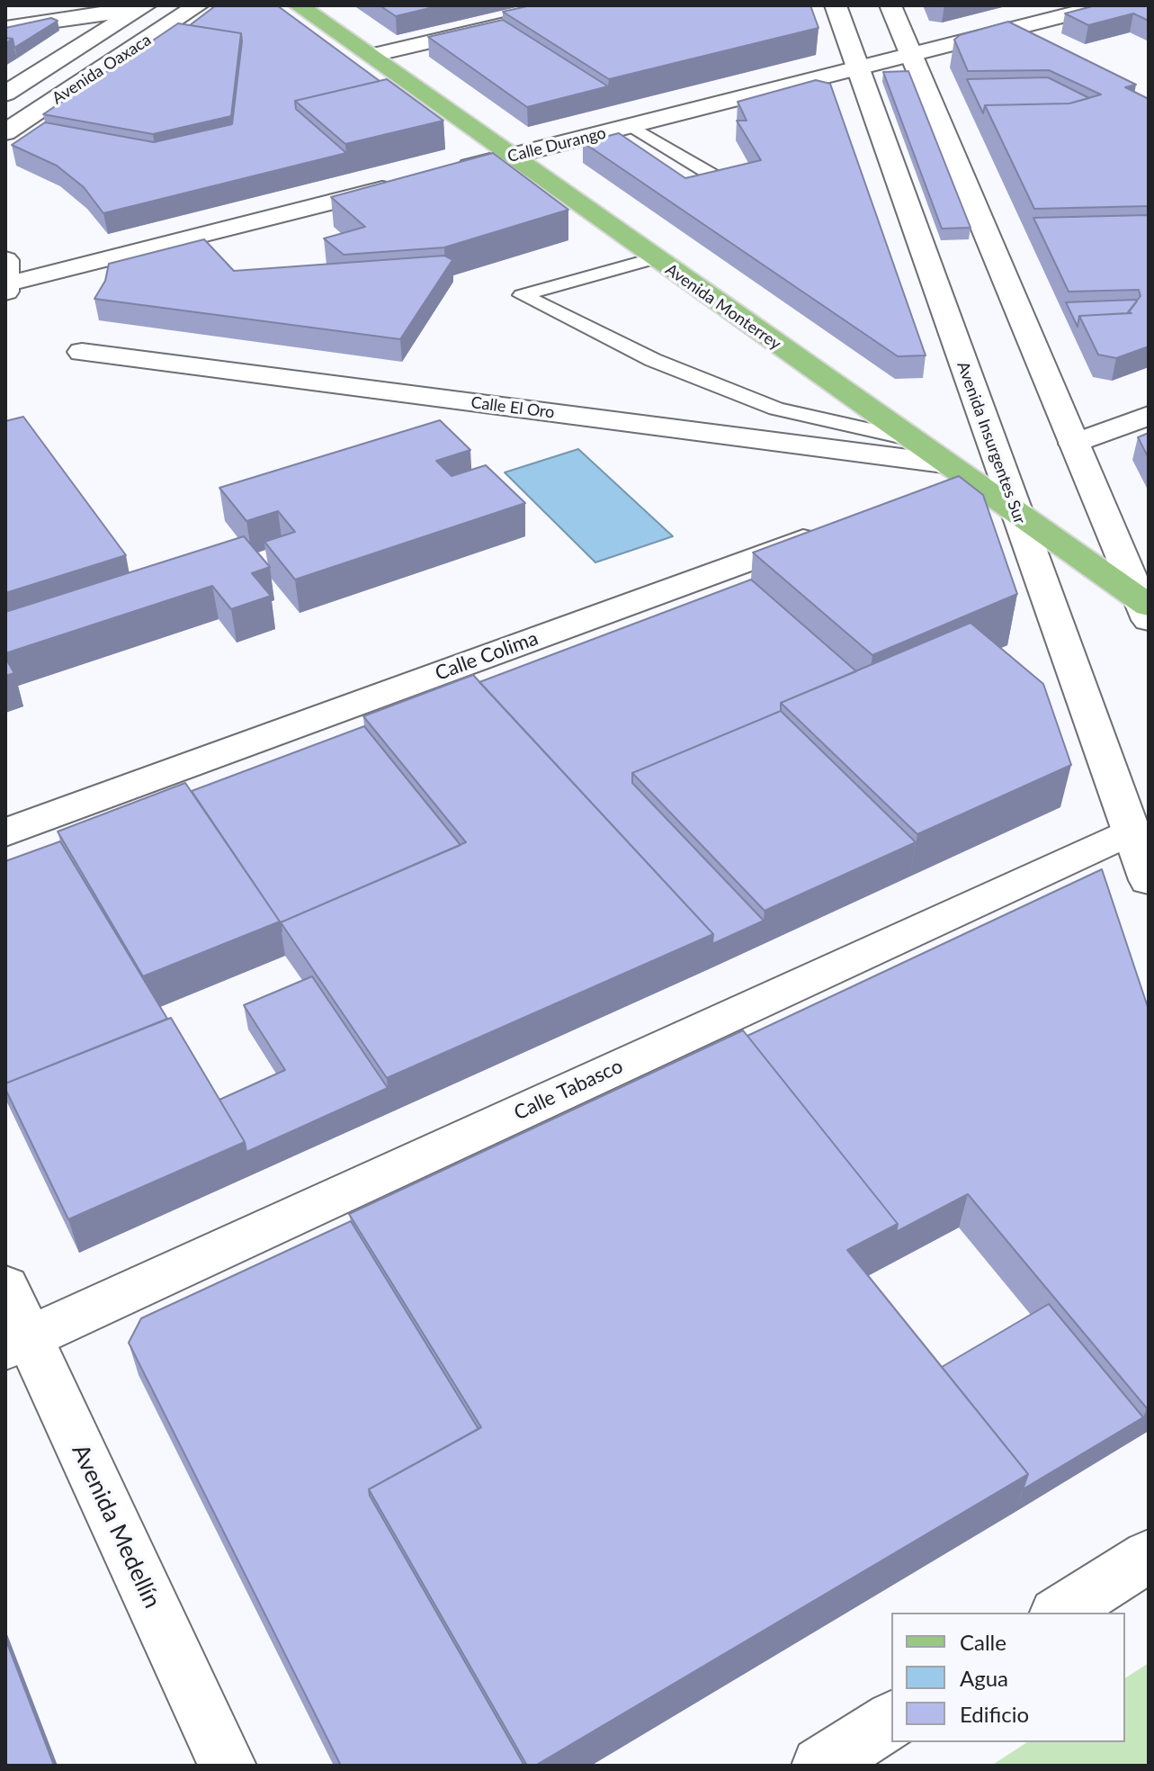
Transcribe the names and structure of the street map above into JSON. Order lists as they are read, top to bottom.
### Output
{
  "streets": {
    "main road": ["Avenida Monterrey"],
    "street": [
      "Avenida Oaxaca",
      "Calle Durango",
      "Calle El Oro",
      "Avenida Insurgentes Sur",
      "Calle Colima",
      "Calle Tabasco",
      "Avenida Medellín"
    ]
  },
  "crossings": [
    ["Calle Durango", "Avenida Monterrey"],
    ["Calle Durango", "Avenida Insurgentes Sur"],
    ["Avenida Monterrey", "Calle El Oro"],
    ["Avenida Monterrey", "Avenida Insurgentes Sur"],
    ["Avenida Insurgentes Sur", "Calle Tabasco"],
    ["Calle Tabasco", "Avenida Medellín"]
  ],
  "legend": ["Calle", "Agua", "Edificio"]
}
